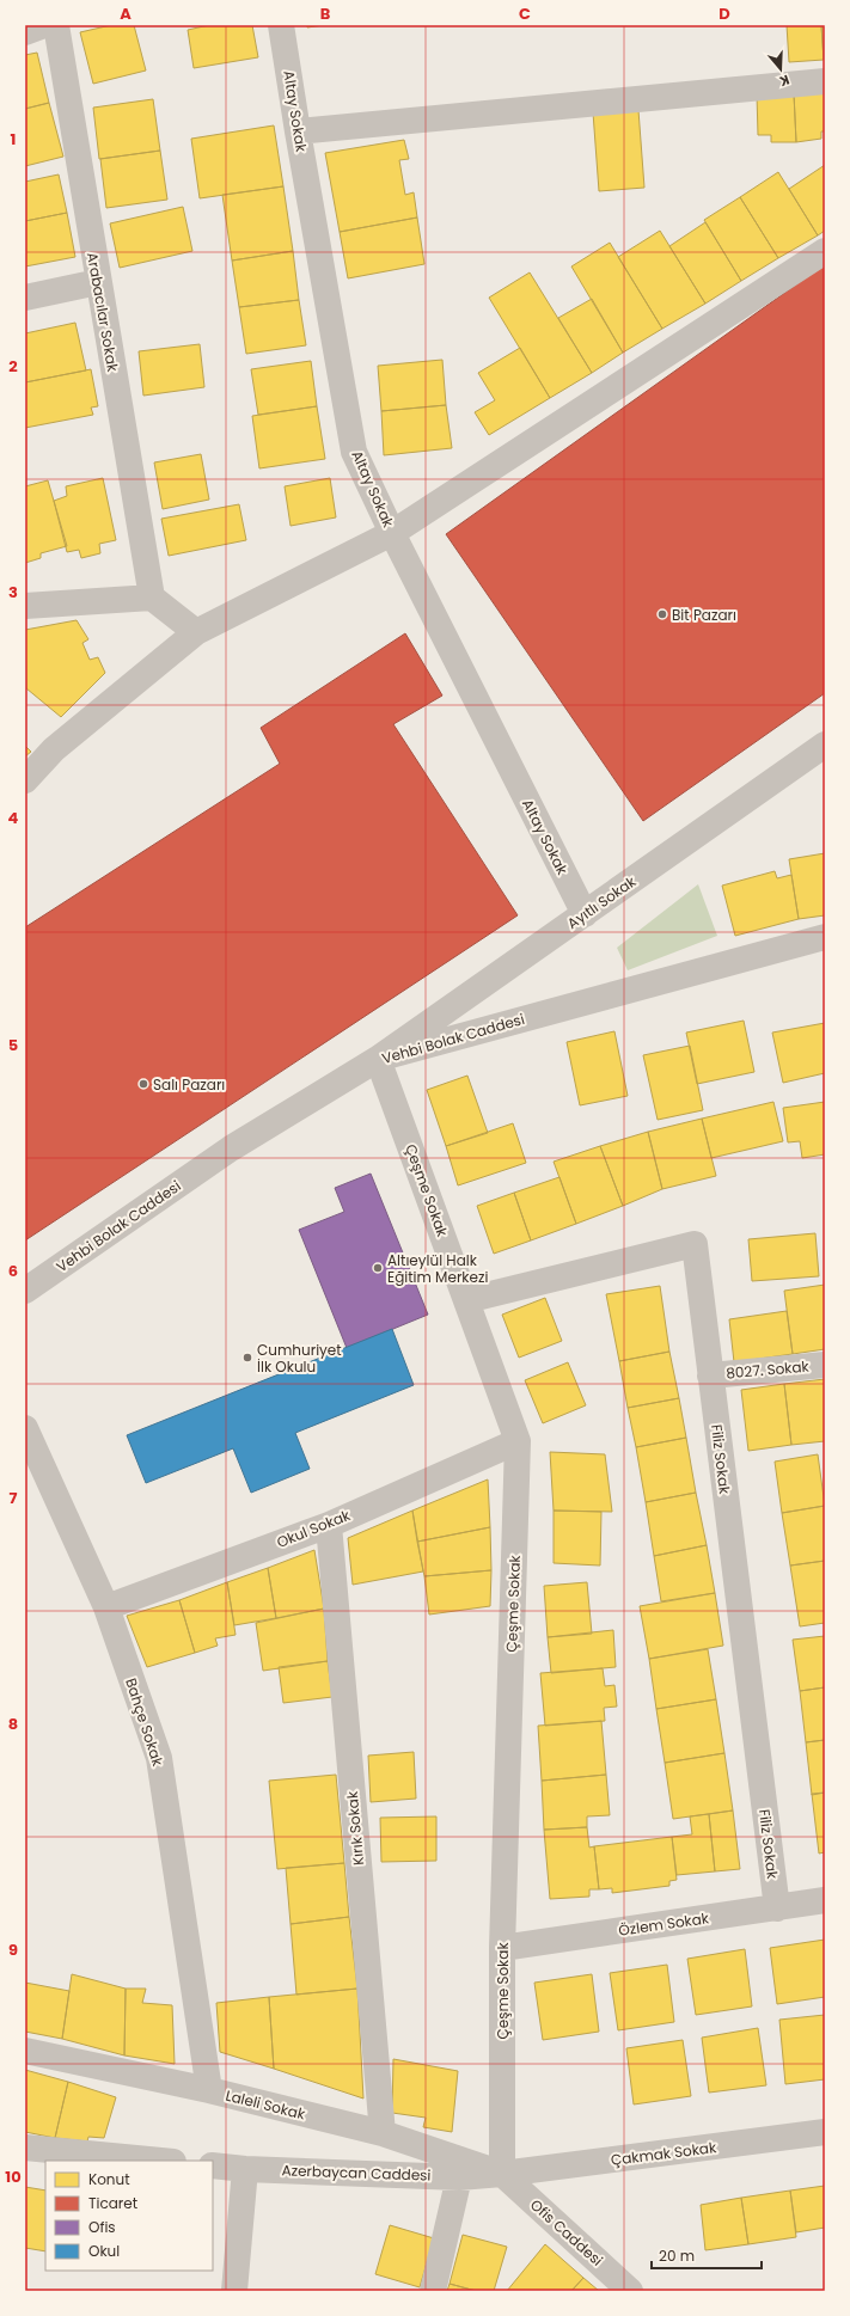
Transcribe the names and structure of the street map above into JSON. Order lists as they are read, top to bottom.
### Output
{
  "streets": {
    "street": [
      "Altay Sokak",
      "Arabacılar Sokak",
      "Ayıtlı Sokak",
      "Vehbi Bolak Caddesi",
      "Çeşme Sokak",
      "8027. Sokak",
      "Filiz Sokak",
      "Okul Sokak",
      "Bahçe Sokak",
      "Kırık Sokak",
      "Özlem Sokak",
      "Laleli Sokak",
      "Çakmak Sokak",
      "Azerbaycan Caddesi",
      "Ofis Caddesi"
    ]
  },
  "crossings": [
    ["Altay Sokak", "Ayıtlı Sokak"],
    ["Ayıtlı Sokak", "Vehbi Bolak Caddesi"],
    ["Ayıtlı Sokak", "Çeşme Sokak"],
    ["Vehbi Bolak Caddesi", "Çeşme Sokak"],
    ["Çeşme Sokak", "Filiz Sokak"],
    ["Çeşme Sokak", "Okul Sokak"],
    ["Çeşme Sokak", "Özlem Sokak"],
    ["Çeşme Sokak", "Laleli Sokak"],
    ["Çeşme Sokak", "Çakmak Sokak"],
    ["Çeşme Sokak", "Azerbaycan Caddesi"],
    ["Çeşme Sokak", "Ofis Caddesi"],
    ["8027. Sokak", "Filiz Sokak"],
    ["Filiz Sokak", "Özlem Sokak"],
    ["Okul Sokak", "Bahçe Sokak"],
    ["Okul Sokak", "Kırık Sokak"],
    ["Bahçe Sokak", "Laleli Sokak"],
    ["Kırık Sokak", "Laleli Sokak"],
    ["Laleli Sokak", "Çakmak Sokak"],
    ["Laleli Sokak", "Azerbaycan Caddesi"],
    ["Laleli Sokak", "Ofis Caddesi"],
    ["Çakmak Sokak", "Azerbaycan Caddesi"],
    ["Çakmak Sokak", "Ofis Caddesi"],
    ["Azerbaycan Caddesi", "Ofis Caddesi"]
  ],
  "places": [
    "Bit Pazarı",
    "Salı Pazarı",
    "Altıeylül Halk Eğitim Merkezi",
    "Cumhuriyet İlk Okulu"
  ],
  "legend": [
    "Konut",
    "Ticaret",
    "Ofis",
    "Okul"
  ],
  "scale_bar": "20 m",
  "north": "bottom",
  "grid": {
    "columns": [
      "A",
      "B",
      "C",
      "D"
    ],
    "rows": [
      "1",
      "2",
      "3",
      "4",
      "5",
      "6",
      "7",
      "8",
      "9",
      "10"
    ]
  }
}
